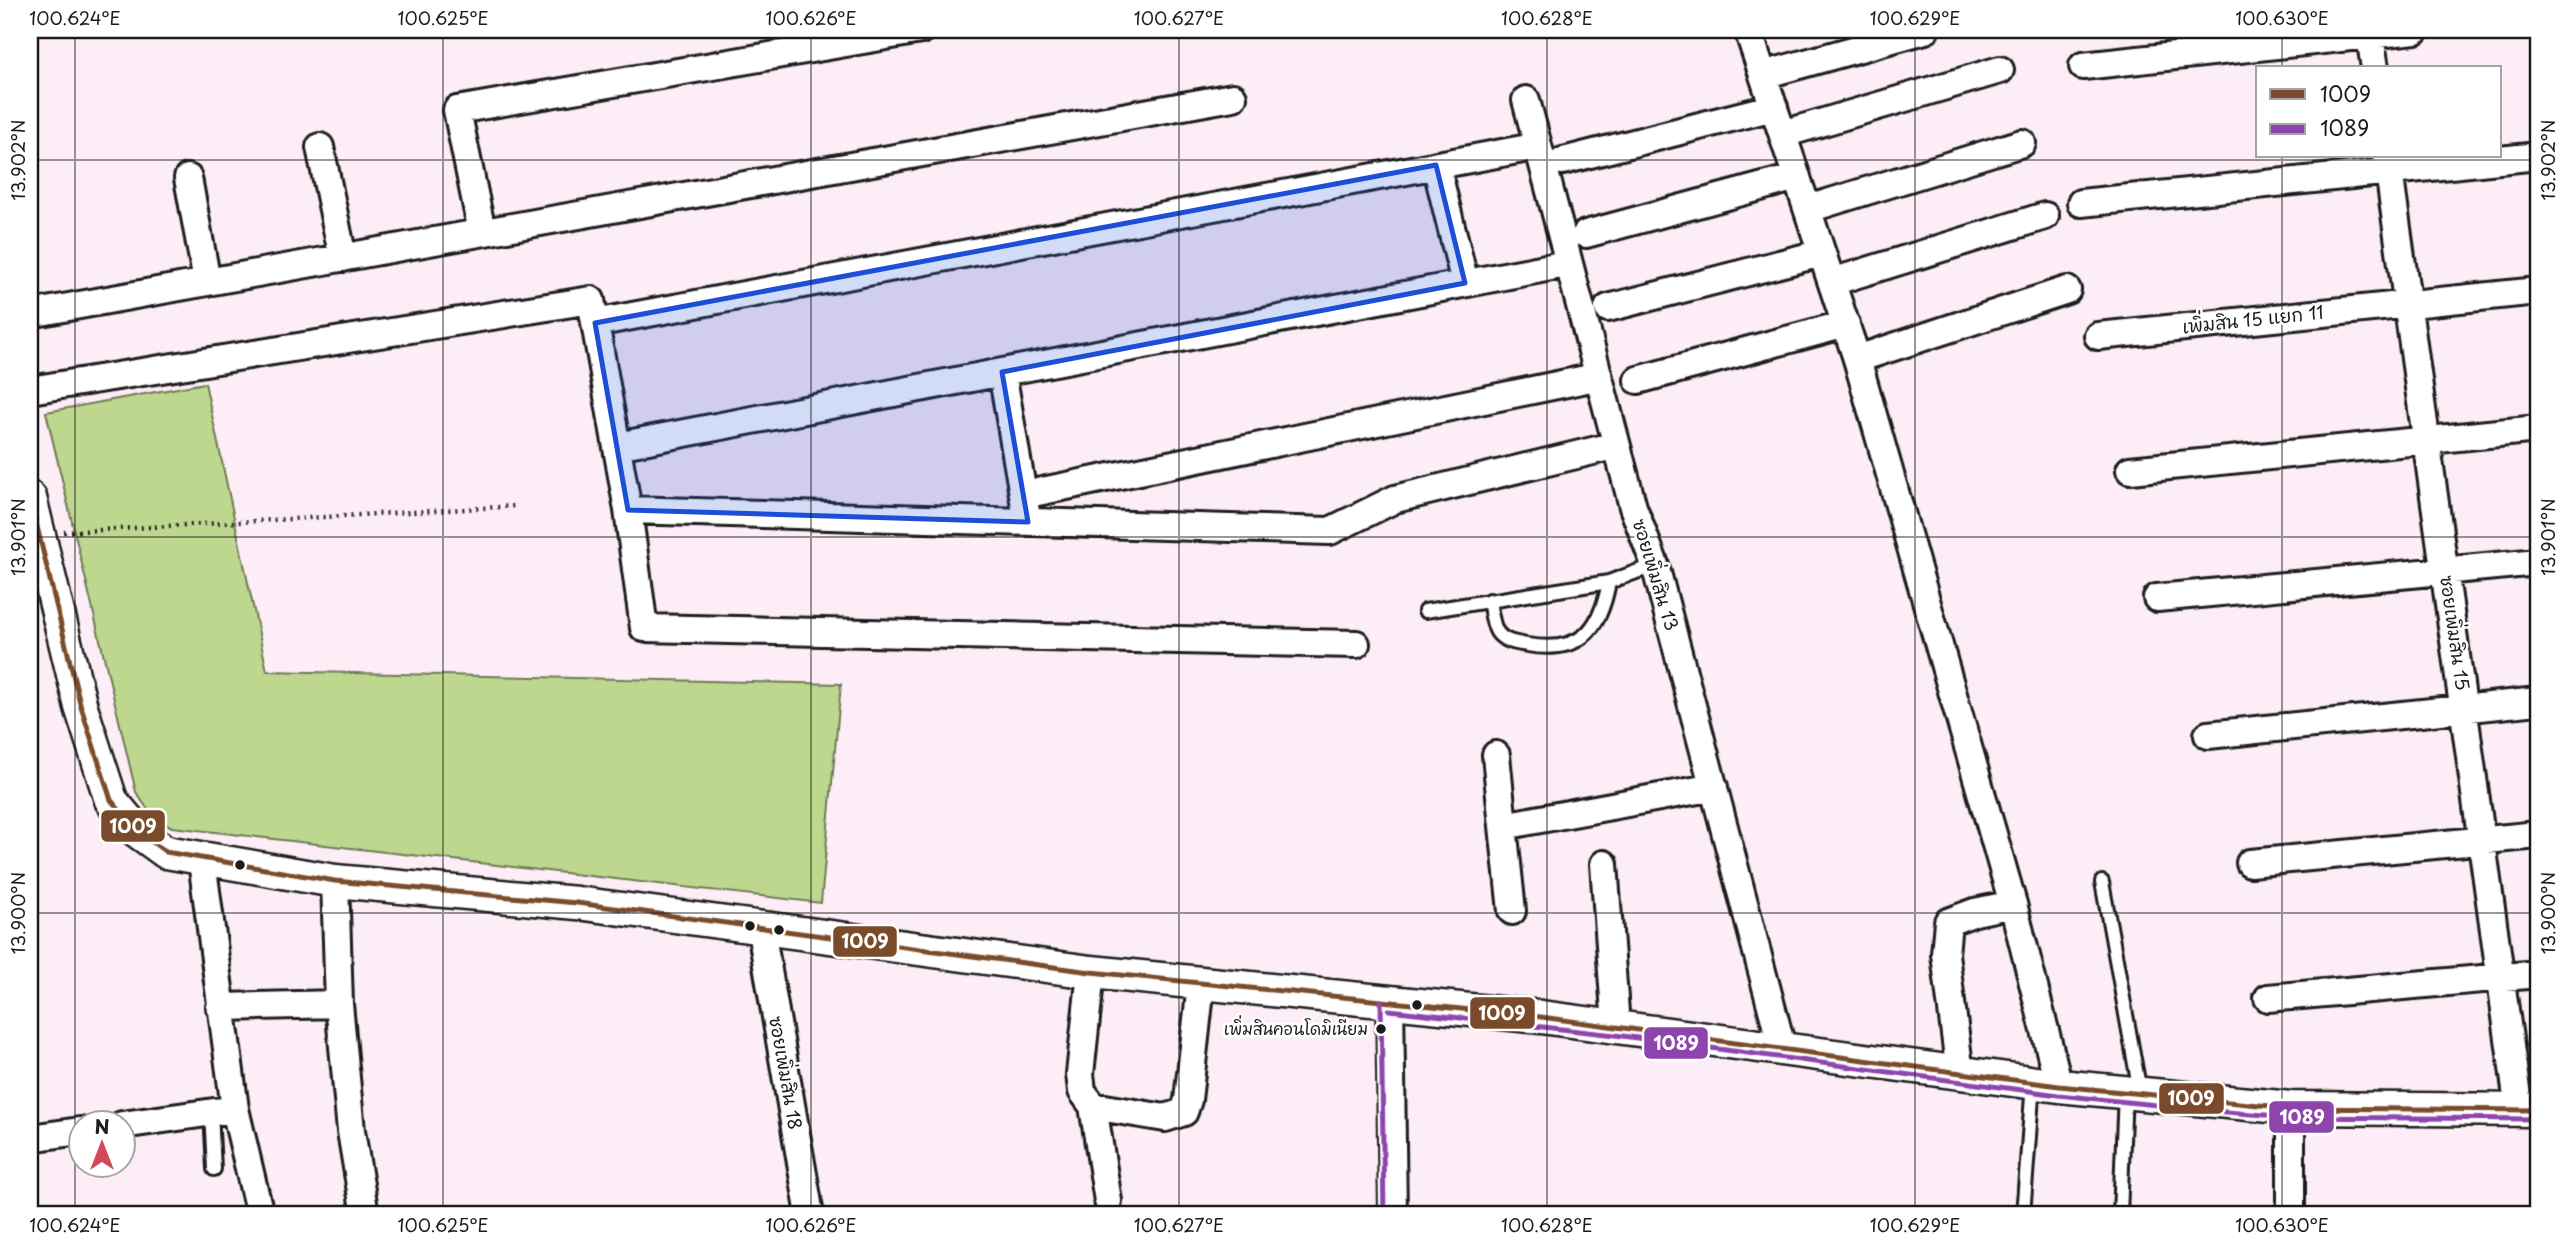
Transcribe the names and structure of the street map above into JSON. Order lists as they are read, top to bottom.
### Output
{
  "streets": {
    "street": [
      "เพิ่มสิน 15 แยก 11",
      "ซอยเพิ่มสิน 13",
      "ซอยเพิ่มสิน 15",
      "ซอยเพิ่มสิน 18"
    ]
  },
  "crossings": [
    ["เพิ่มสิน 15 แยก 11", "ซอยเพิ่มสิน 15"]
  ],
  "places": ["เพิ่มสินคอนโดมิเนียม"],
  "lines": ["transit line 1009", "transit line 1089"],
  "legend": ["1009", "1089"],
  "north": "top",
  "coordinates": [
    "100.624°E",
    "100.625°E",
    "100.626°E",
    "100.627°E",
    "100.628°E",
    "100.629°E",
    "100.630°E",
    "13.902°N",
    "13.901°N",
    "13.900°N"
  ]
}
